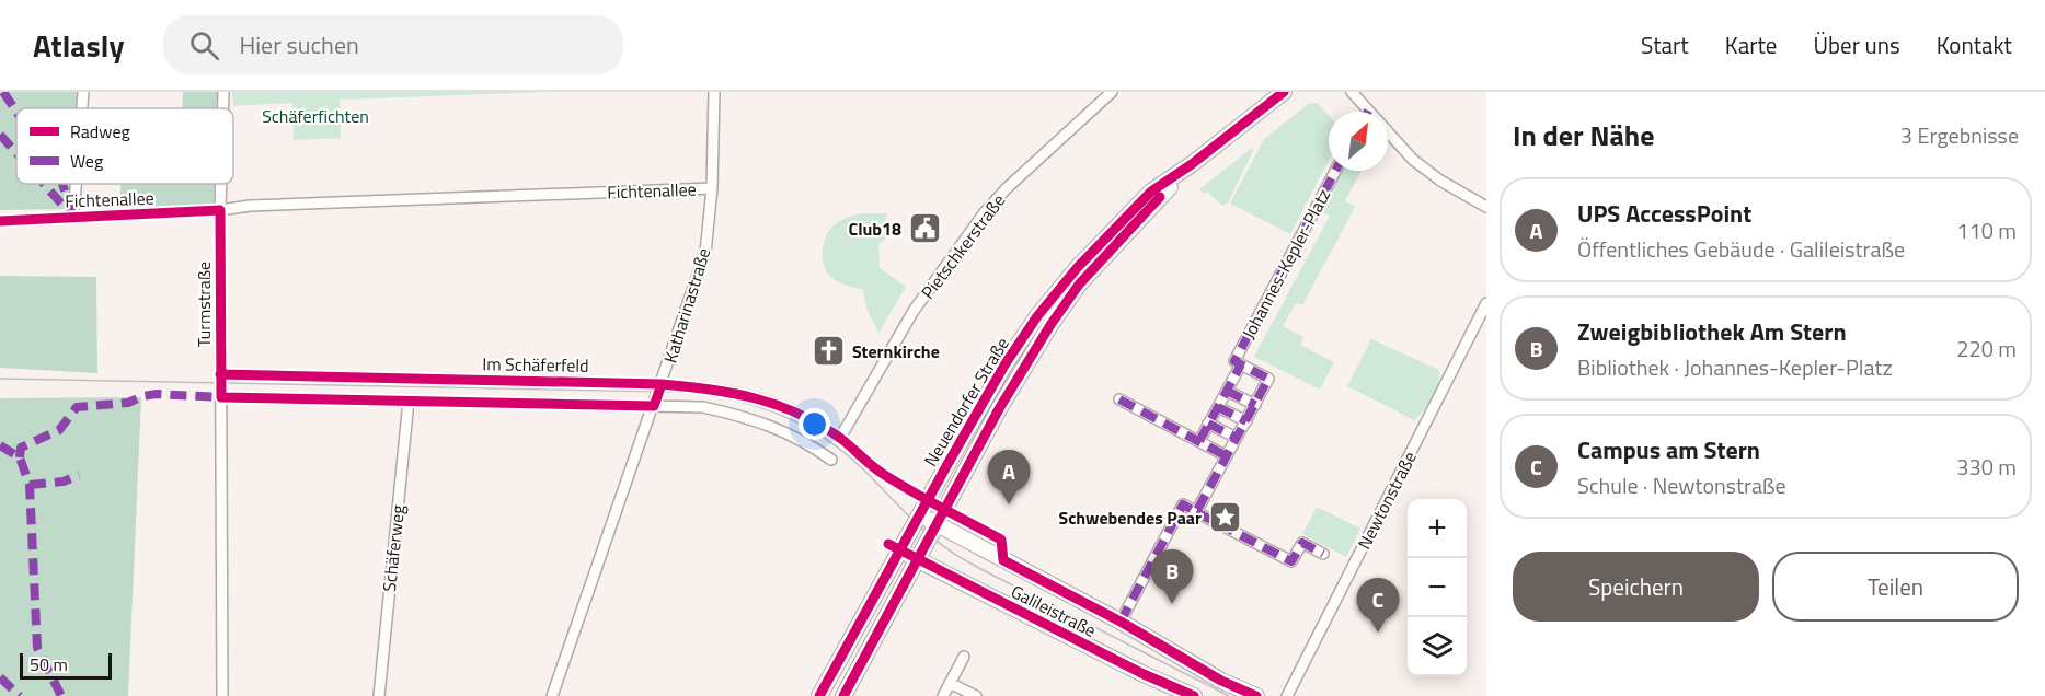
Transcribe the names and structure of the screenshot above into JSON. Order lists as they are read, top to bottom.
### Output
{
  "streets": {
    "street": [
      "Fichtenallee",
      "Pietschkerstraße",
      "Johannes-Kepler-Platz",
      "Turmstraße",
      "Katharinastraße",
      "Im Schäferfeld",
      "Neuendorfer Straße",
      "Newtonstraße",
      "Schäferweg",
      "Galileistraße"
    ]
  },
  "crossings": [
    ["Fichtenallee", "Turmstraße"],
    ["Fichtenallee", "Katharinastraße"],
    ["Pietschkerstraße", "Im Schäferfeld"],
    ["Turmstraße", "Im Schäferfeld"],
    ["Katharinastraße", "Im Schäferfeld"],
    ["Neuendorfer Straße", "Galileistraße"]
  ],
  "parks": ["Schäferfichten"],
  "places": {
    "public building": ["Club18"],
    "church": ["Sternkirche"],
    "place": ["Schwebendes Paar"]
  },
  "legend": ["Radweg", "Weg"],
  "scale_bar": "50 m",
  "north": "top right",
  "page": {
    "header": "Atlasly",
    "search": "Hier suchen",
    "nav": [
      "Start",
      "Karte",
      "Über uns",
      "Kontakt"
    ],
    "heading": ["In der Nähe", "3 Ergebnisse"],
    "list": [
      {
        "mark": "A",
        "name": "UPS AccessPoint",
        "note": "Öffentliches Gebäude · Galileistraße",
        "value": "110 m"
      },
      {
        "mark": "B",
        "name": "Zweigbibliothek Am Stern",
        "note": "Bibliothek · Johannes-Kepler-Platz",
        "value": "220 m"
      },
      {
        "mark": "C",
        "name": "Campus am Stern",
        "note": "Schule · Newtonstraße",
        "value": "330 m"
      }
    ],
    "pins": ["A", "B", "C"],
    "map_buttons": ["+", "−"],
    "buttons": ["Speichern", "Teilen"],
    "scale": "50 m"
  }
}
